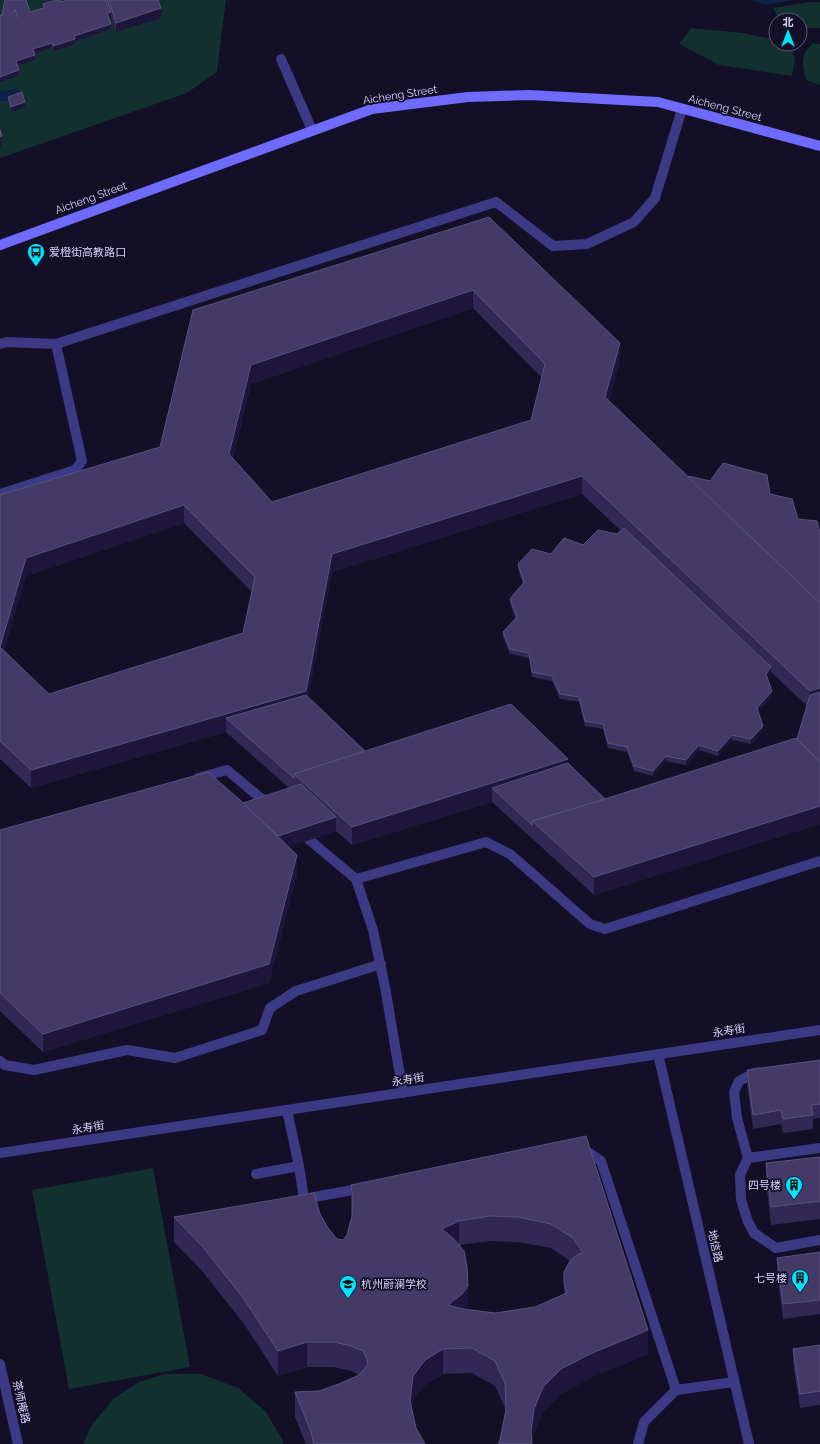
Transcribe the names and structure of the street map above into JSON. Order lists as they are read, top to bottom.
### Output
{
  "streets": {
    "street": [
      "Aicheng Street",
      "永寿街",
      "地信路",
      "茶师庵路"
    ]
  },
  "crossings": [
    ["永寿街", "地信路"]
  ],
  "places": {
    "bus stop": ["爱橙街高教路口"],
    "building": ["四号楼", "七号楼"],
    "school or university": ["杭州蔚澜学校"]
  },
  "north": "top"
}
